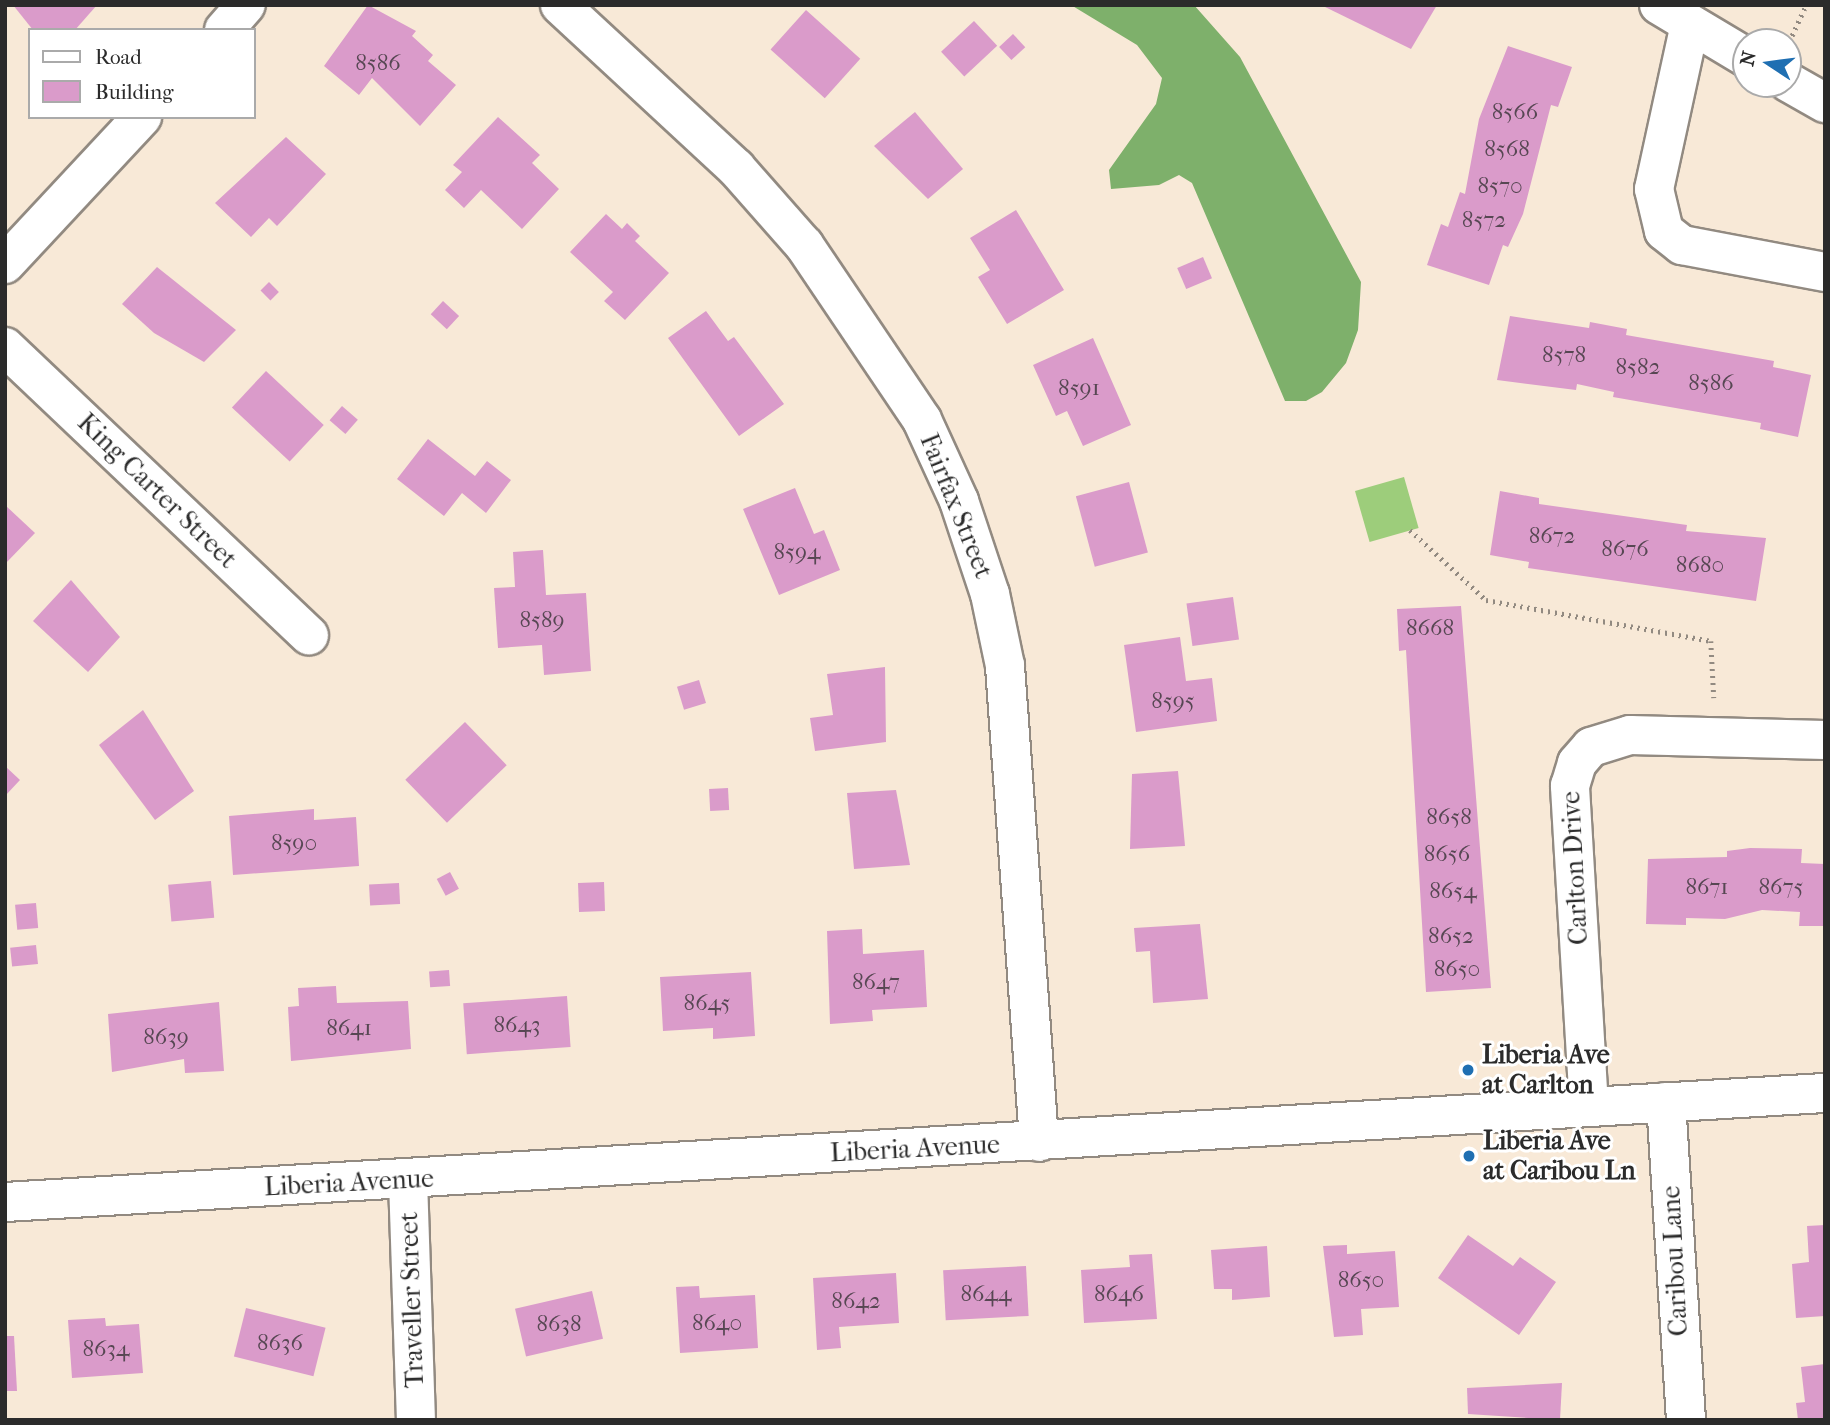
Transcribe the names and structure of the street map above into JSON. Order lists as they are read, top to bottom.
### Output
{
  "streets": {
    "street": [
      "King Carter Street",
      "Fairfax Street",
      "Carlton Drive",
      "Liberia Avenue",
      "Caribou Lane",
      "Traveller Street"
    ]
  },
  "crossings": [
    ["Fairfax Street", "Liberia Avenue"],
    ["Carlton Drive", "Liberia Avenue"],
    ["Liberia Avenue", "Caribou Lane"],
    ["Liberia Avenue", "Traveller Street"]
  ],
  "places": ["Liberia Ave at Carlton", "Liberia Ave at Caribou Ln"],
  "house_numbers": [
    "8586",
    "8566",
    "8568",
    "8570",
    "8572",
    "8578",
    "8582",
    "8586",
    "8591",
    "8672",
    "8676",
    "8594",
    "8680",
    "8589",
    "8668",
    "8595",
    "8658",
    "8590",
    "8656",
    "8671",
    "8675",
    "8654",
    "8652",
    "8650",
    "8647",
    "8645",
    "8643",
    "8641",
    "8639",
    "8650",
    "8644",
    "8646",
    "8642",
    "8640",
    "8638",
    "8636",
    "8634"
  ],
  "legend": ["Road", "Building"],
  "north": "left"
}
